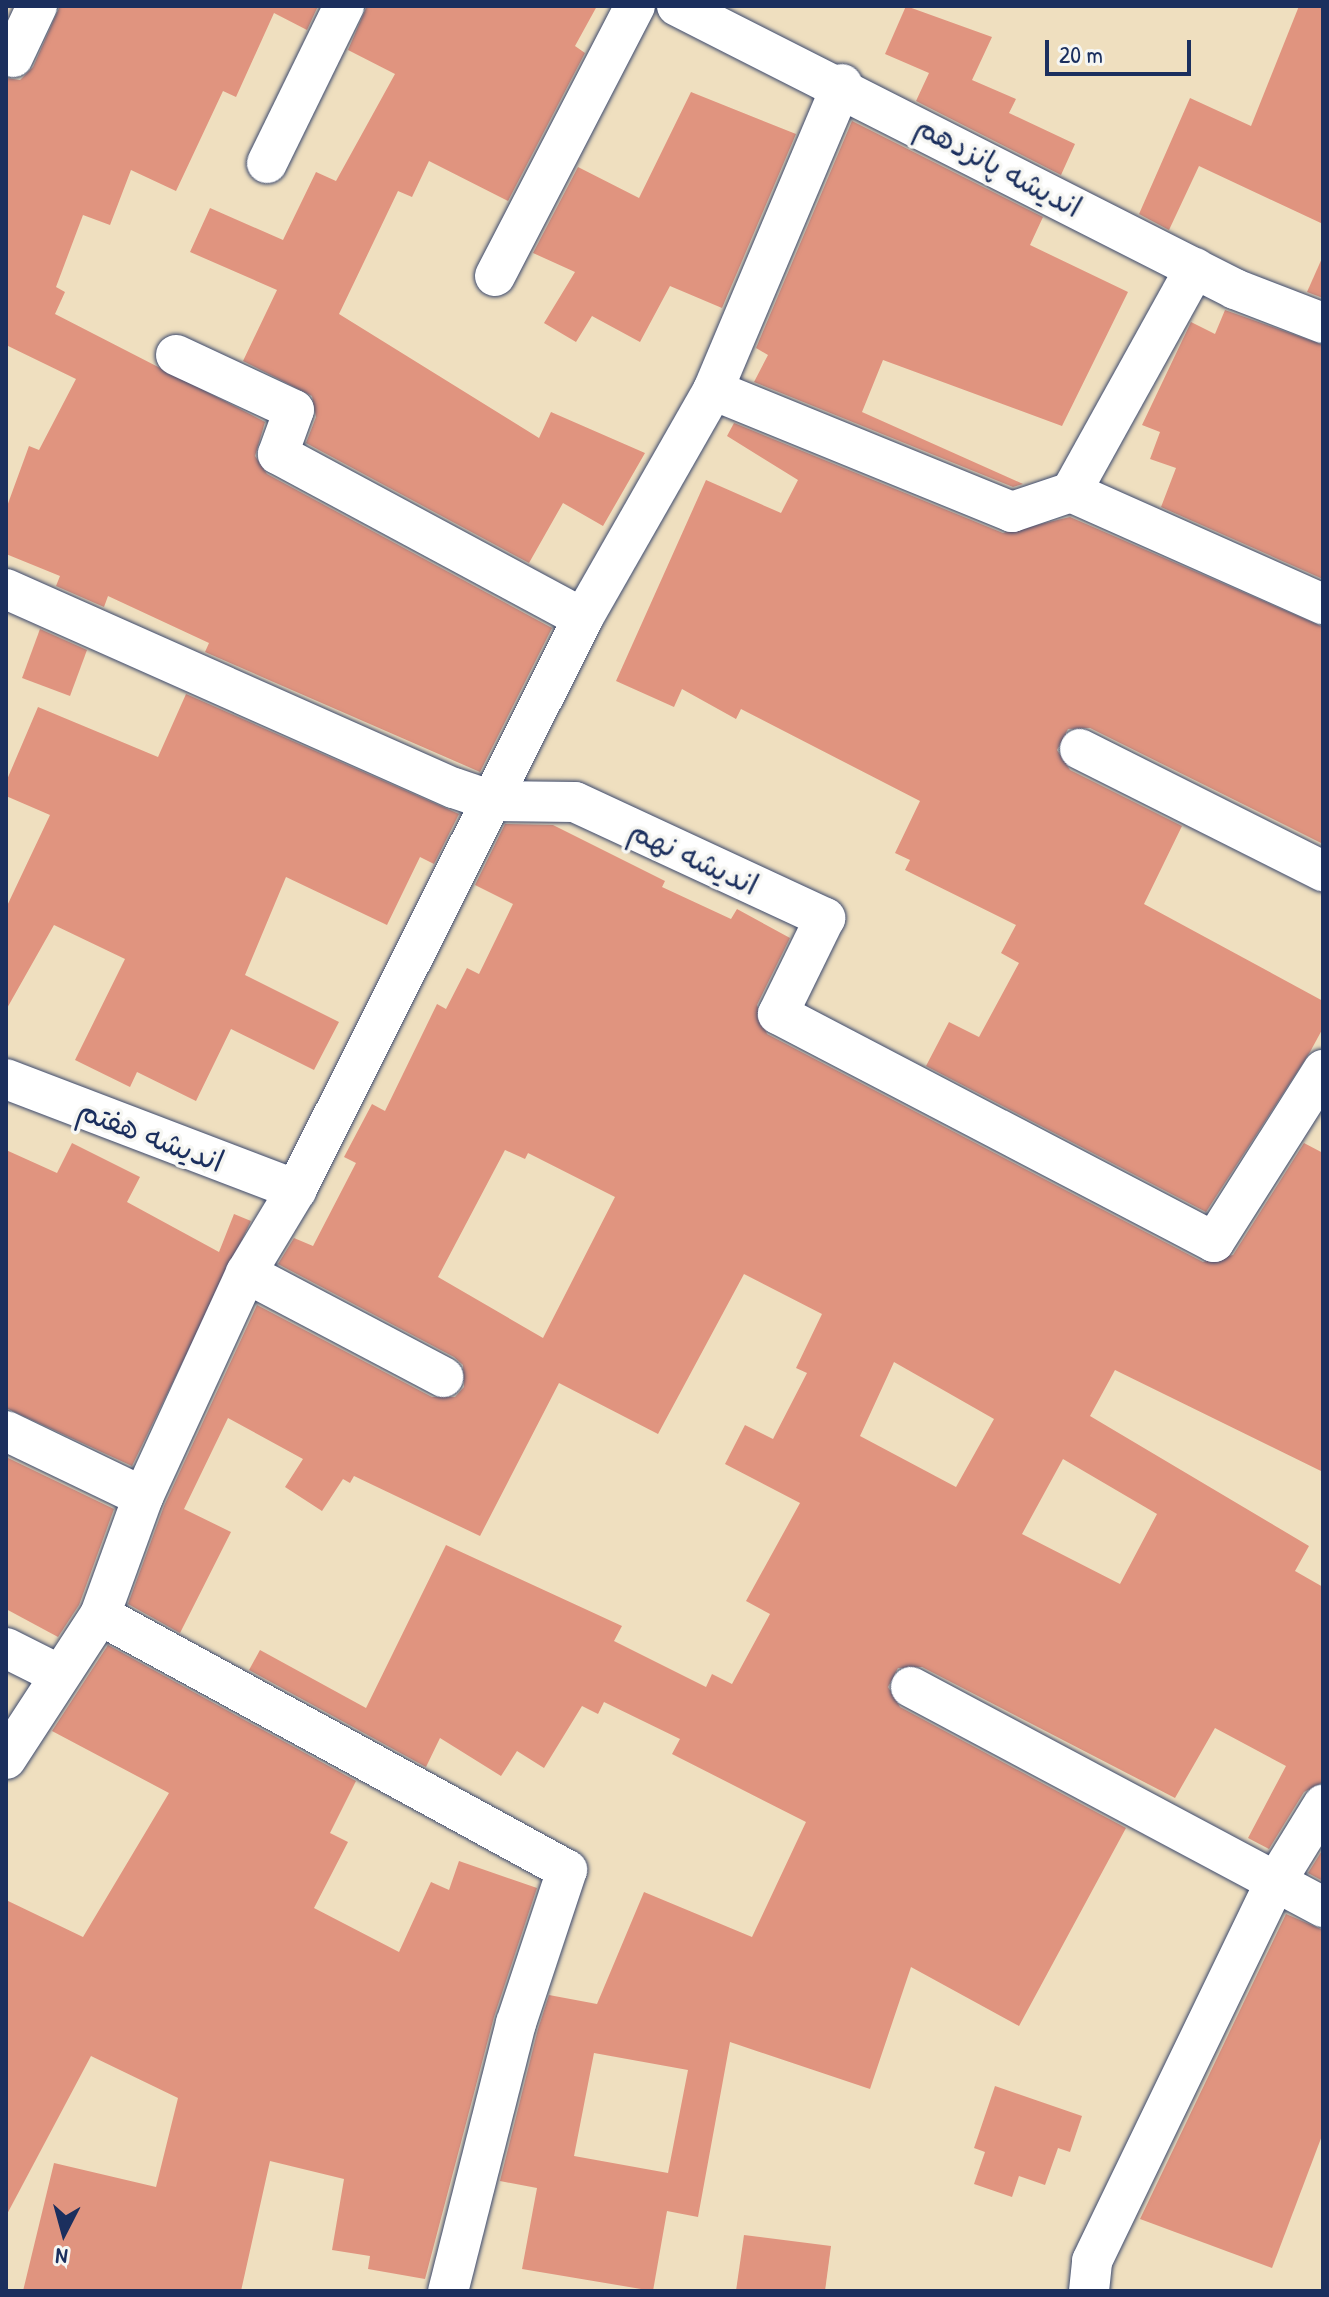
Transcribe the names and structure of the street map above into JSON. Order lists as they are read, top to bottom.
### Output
{
  "streets": {
    "street": ["اندیشه پانزدهم", "اندیشه نهم", "اندیشه هفتم"]
  },
  "scale_bar": "20 m",
  "north": "bottom"
}
